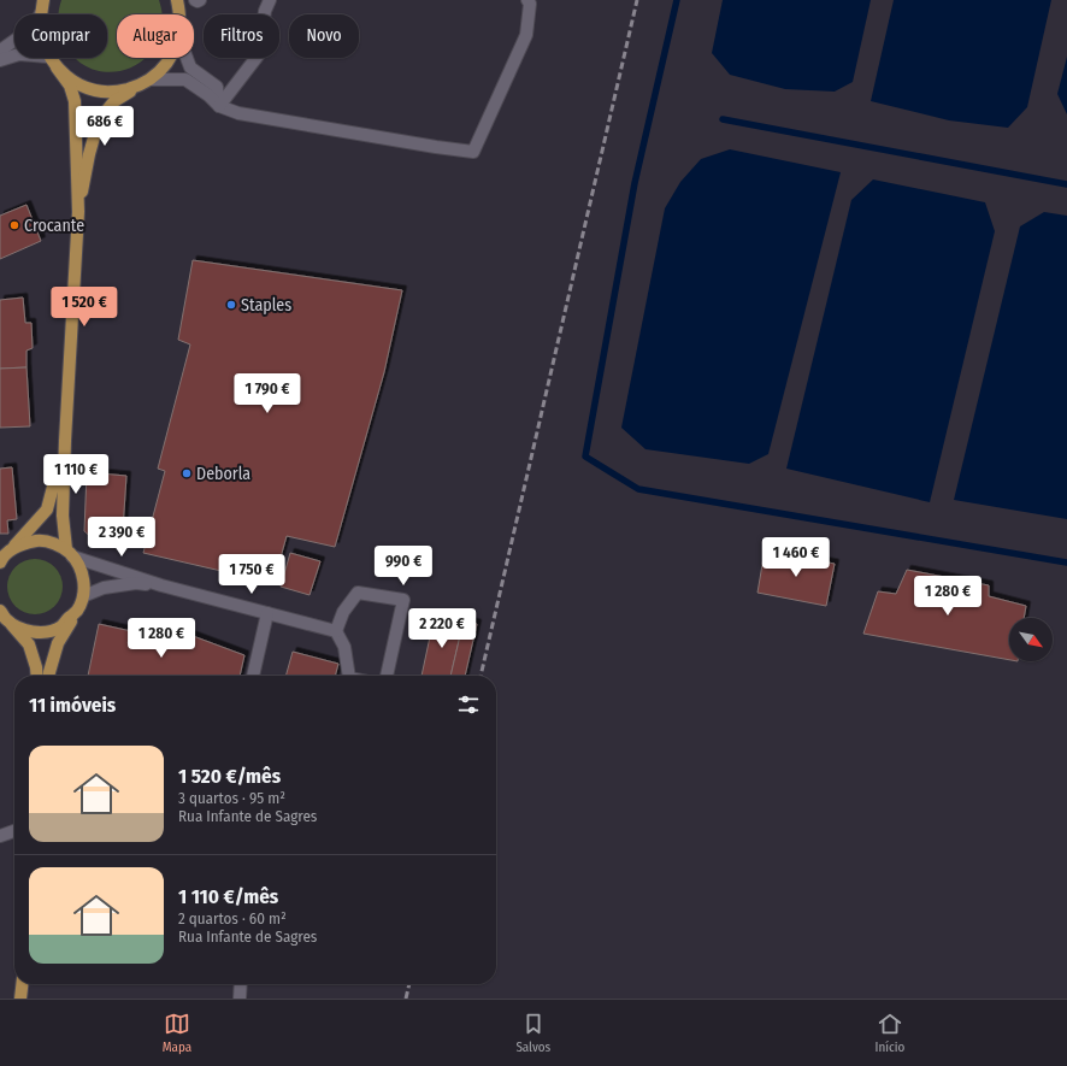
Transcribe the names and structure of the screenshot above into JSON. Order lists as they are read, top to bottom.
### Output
{
  "places": ["Crocante", "Staples", "Deborla"],
  "north": "bottom right",
  "page": {
    "chip": [
      "Comprar",
      "Alugar",
      "Filtros",
      "Novo"
    ],
    "price": [
      "686 €",
      "1 520 €",
      "1 790 €",
      "1 110 €",
      "2 390 €",
      "1 460 €",
      "990 €",
      "1 750 €",
      "1 280 €",
      "2 220 €",
      "1 280 €"
    ],
    "heading": "11 imóveis",
    "list": [
      {
        "name": "1 520 €/mês",
        "note": "3 quartos · 95 m² · Rua Infante de Sagres"
      },
      {
        "name": "1 110 €/mês",
        "note": "2 quartos · 60 m² · Rua Infante de Sagres"
      }
    ],
    "tabs": ["Mapa", "Salvos", "Início"]
  }
}
